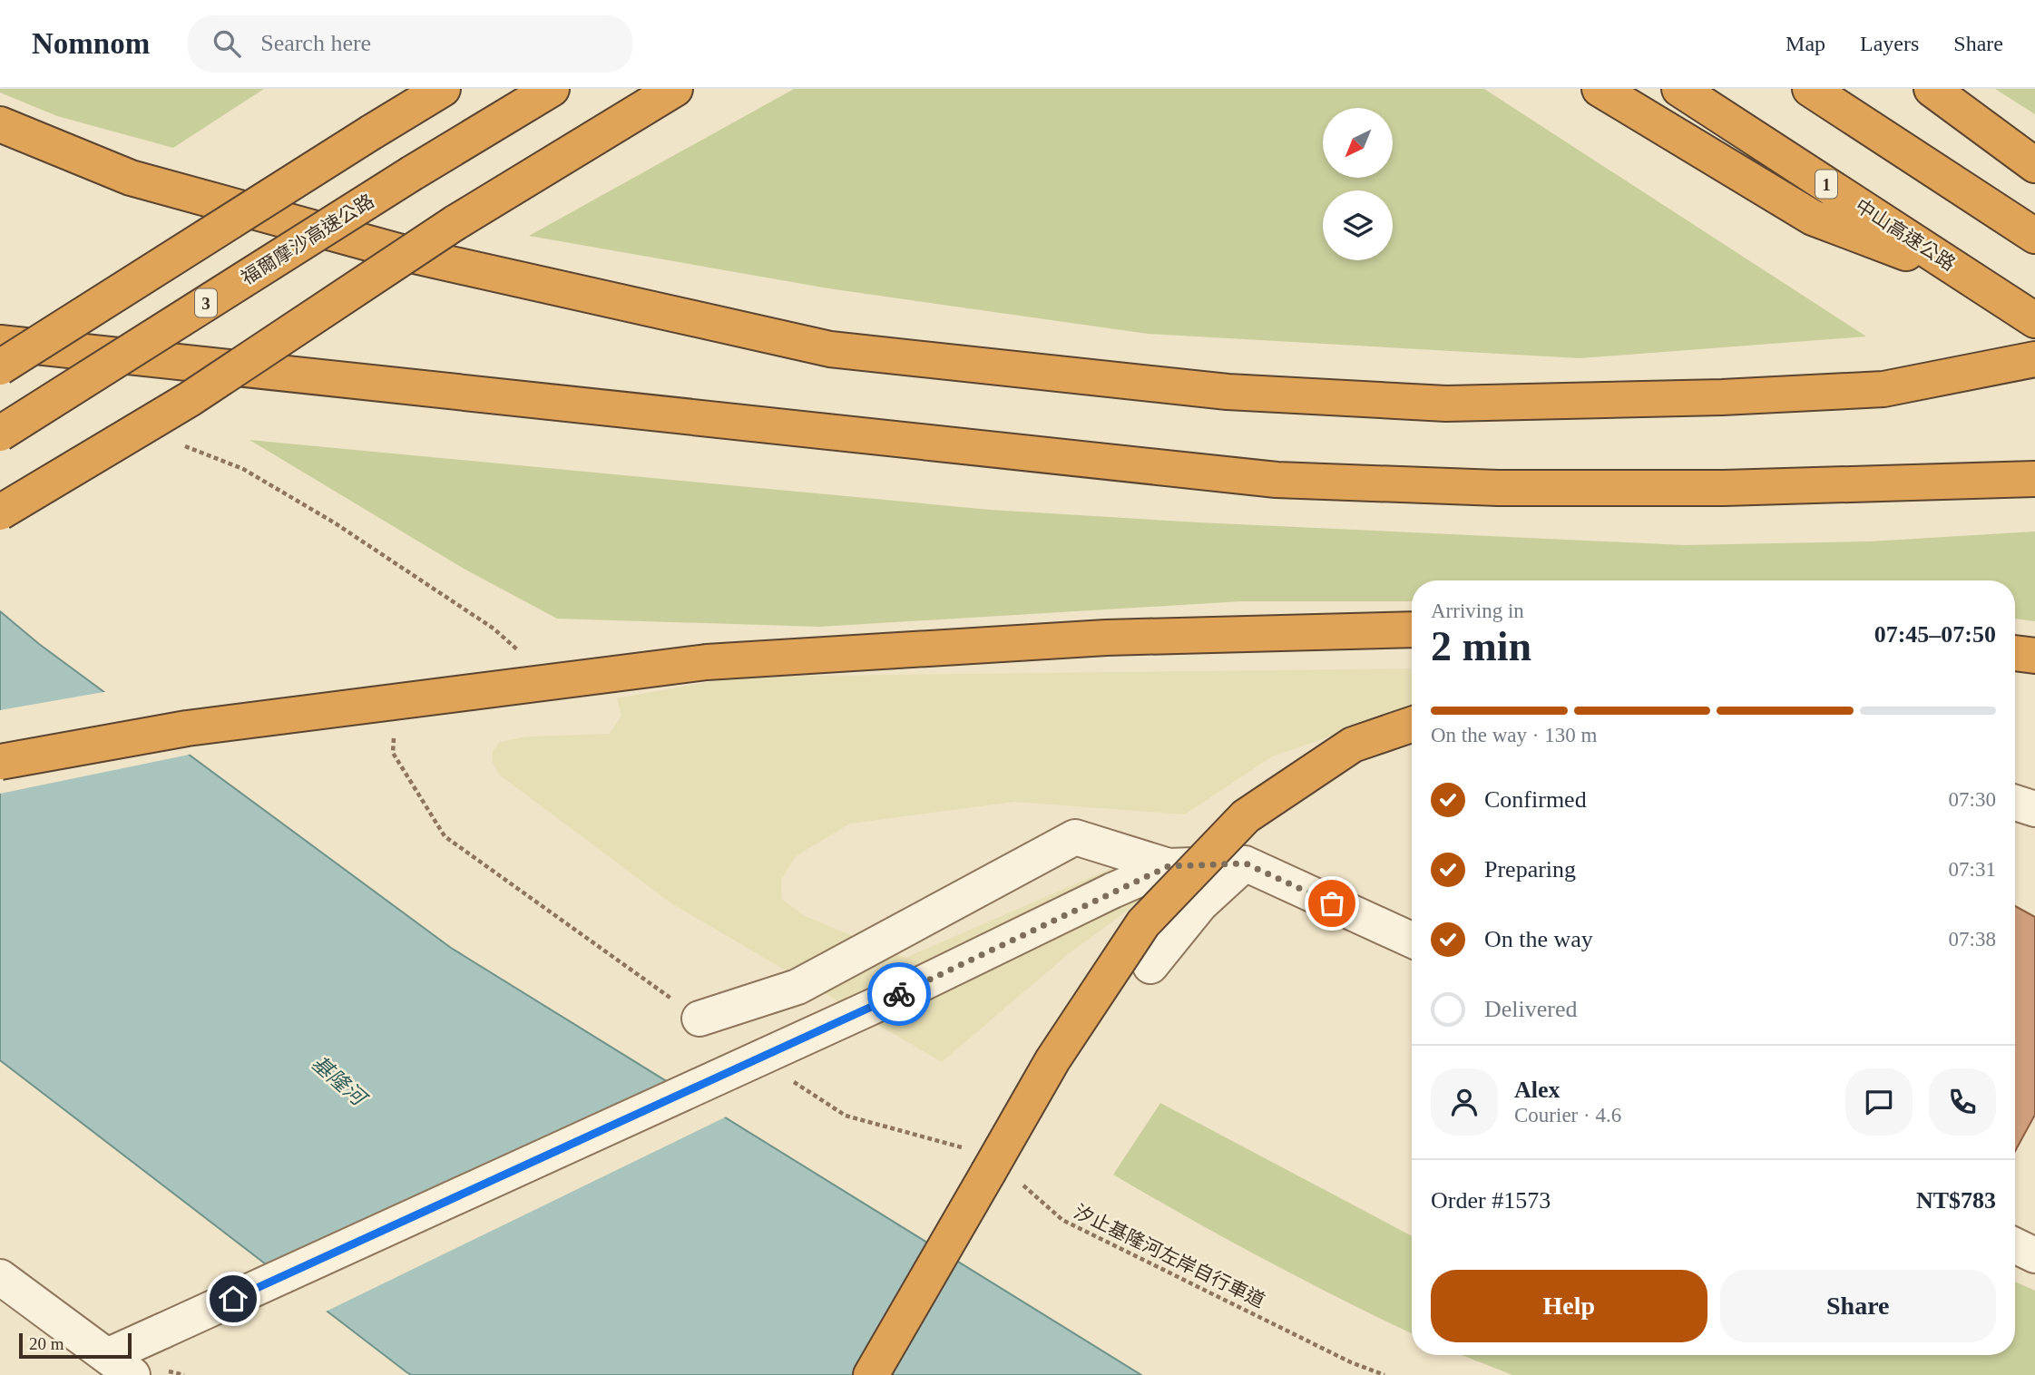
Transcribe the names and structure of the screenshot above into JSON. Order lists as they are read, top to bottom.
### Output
{
  "streets": {
    "highway": [
      "1",
      "中山高速公路",
      "福爾摩沙高速公路",
      "3"
    ],
    "path": ["汐止基隆河左岸自行車道"]
  },
  "water": ["基隆河"],
  "scale_bar": "20 m",
  "north": "bottom left",
  "page": {
    "header": "Nomnom",
    "search": "Search here",
    "nav": ["Map", "Layers", "Share"],
    "heading": ["2 min", "Arriving in", "07:45–07:50"],
    "panel": [
      "Alex",
      "Courier · 4.6",
      "Order #1573",
      "NT$783"
    ],
    "bar": "On the way · 130 m",
    "list": [
      ["Confirmed", "07:30"],
      ["Preparing", "07:31"],
      ["On the way", "07:38"],
      "Delivered"
    ],
    "buttons": ["Help", "Share"],
    "scale": "20 m"
  }
}
